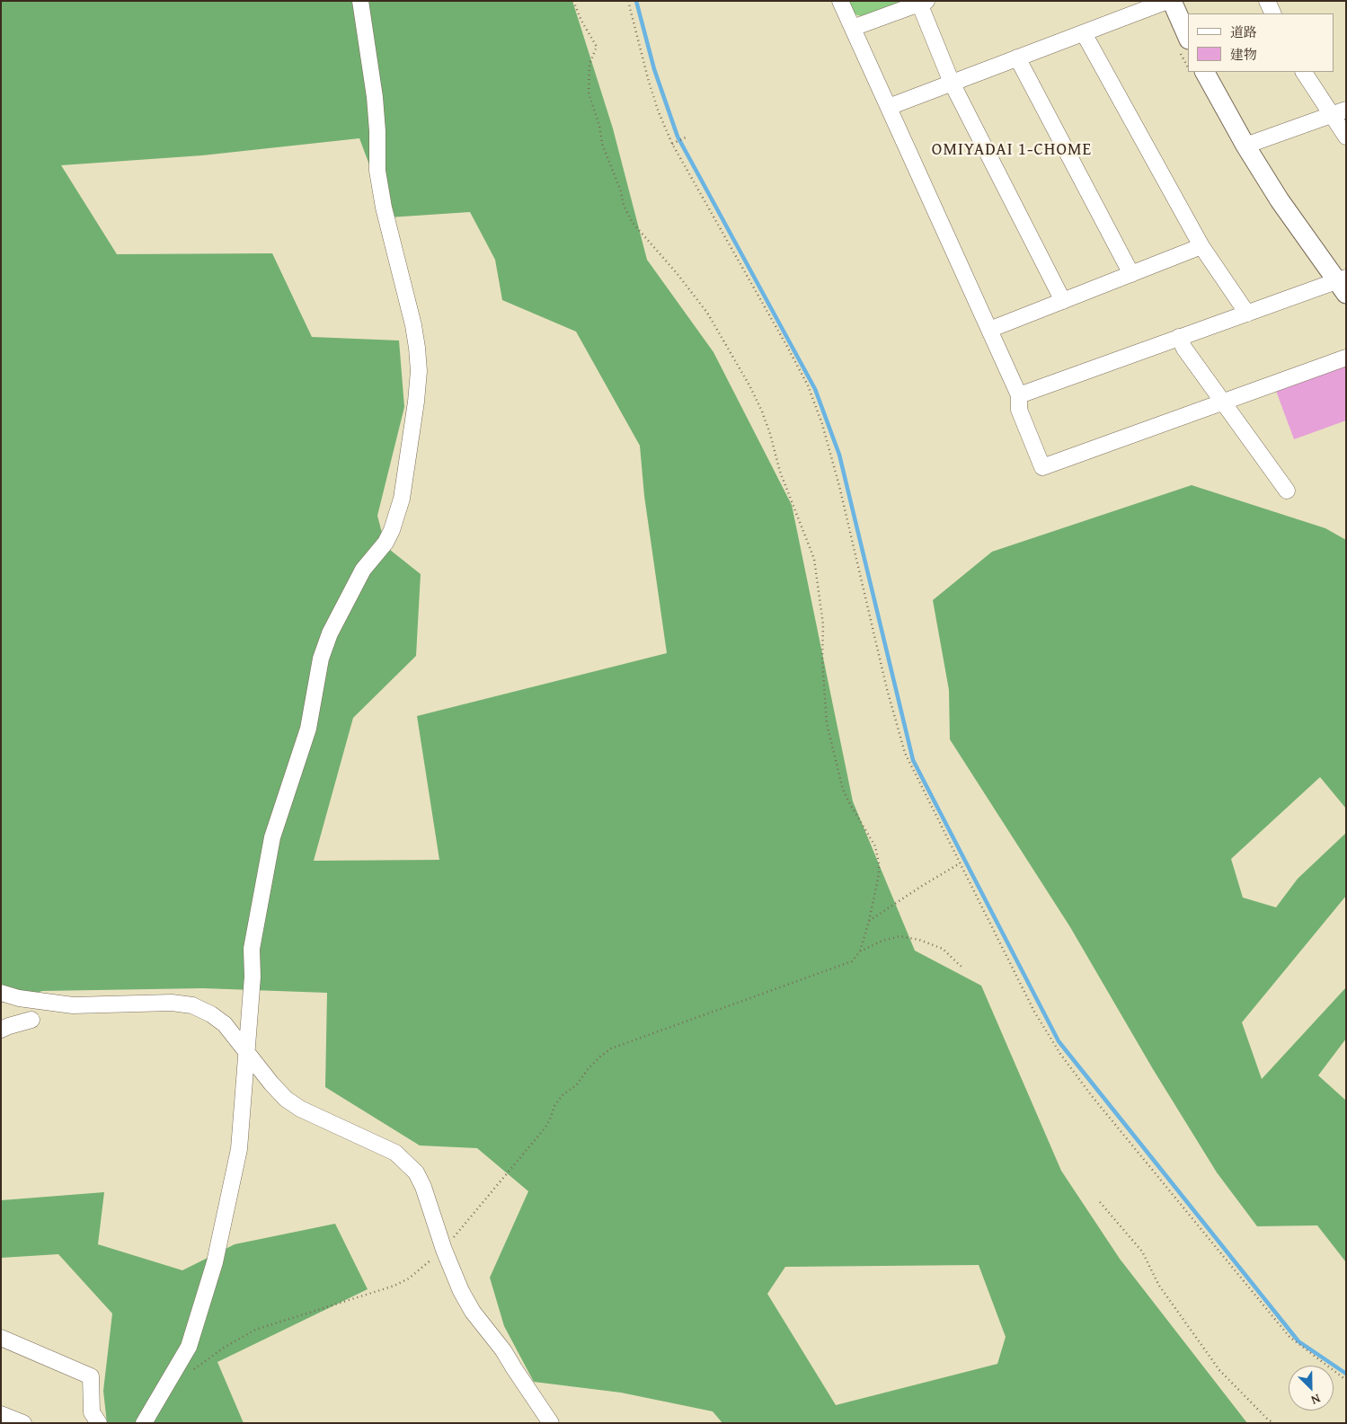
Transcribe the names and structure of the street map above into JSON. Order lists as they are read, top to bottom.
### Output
{
  "districts": ["OMIYADAI 1-CHOME"],
  "legend": ["道路", "建物"],
  "north": "bottom right"
}
